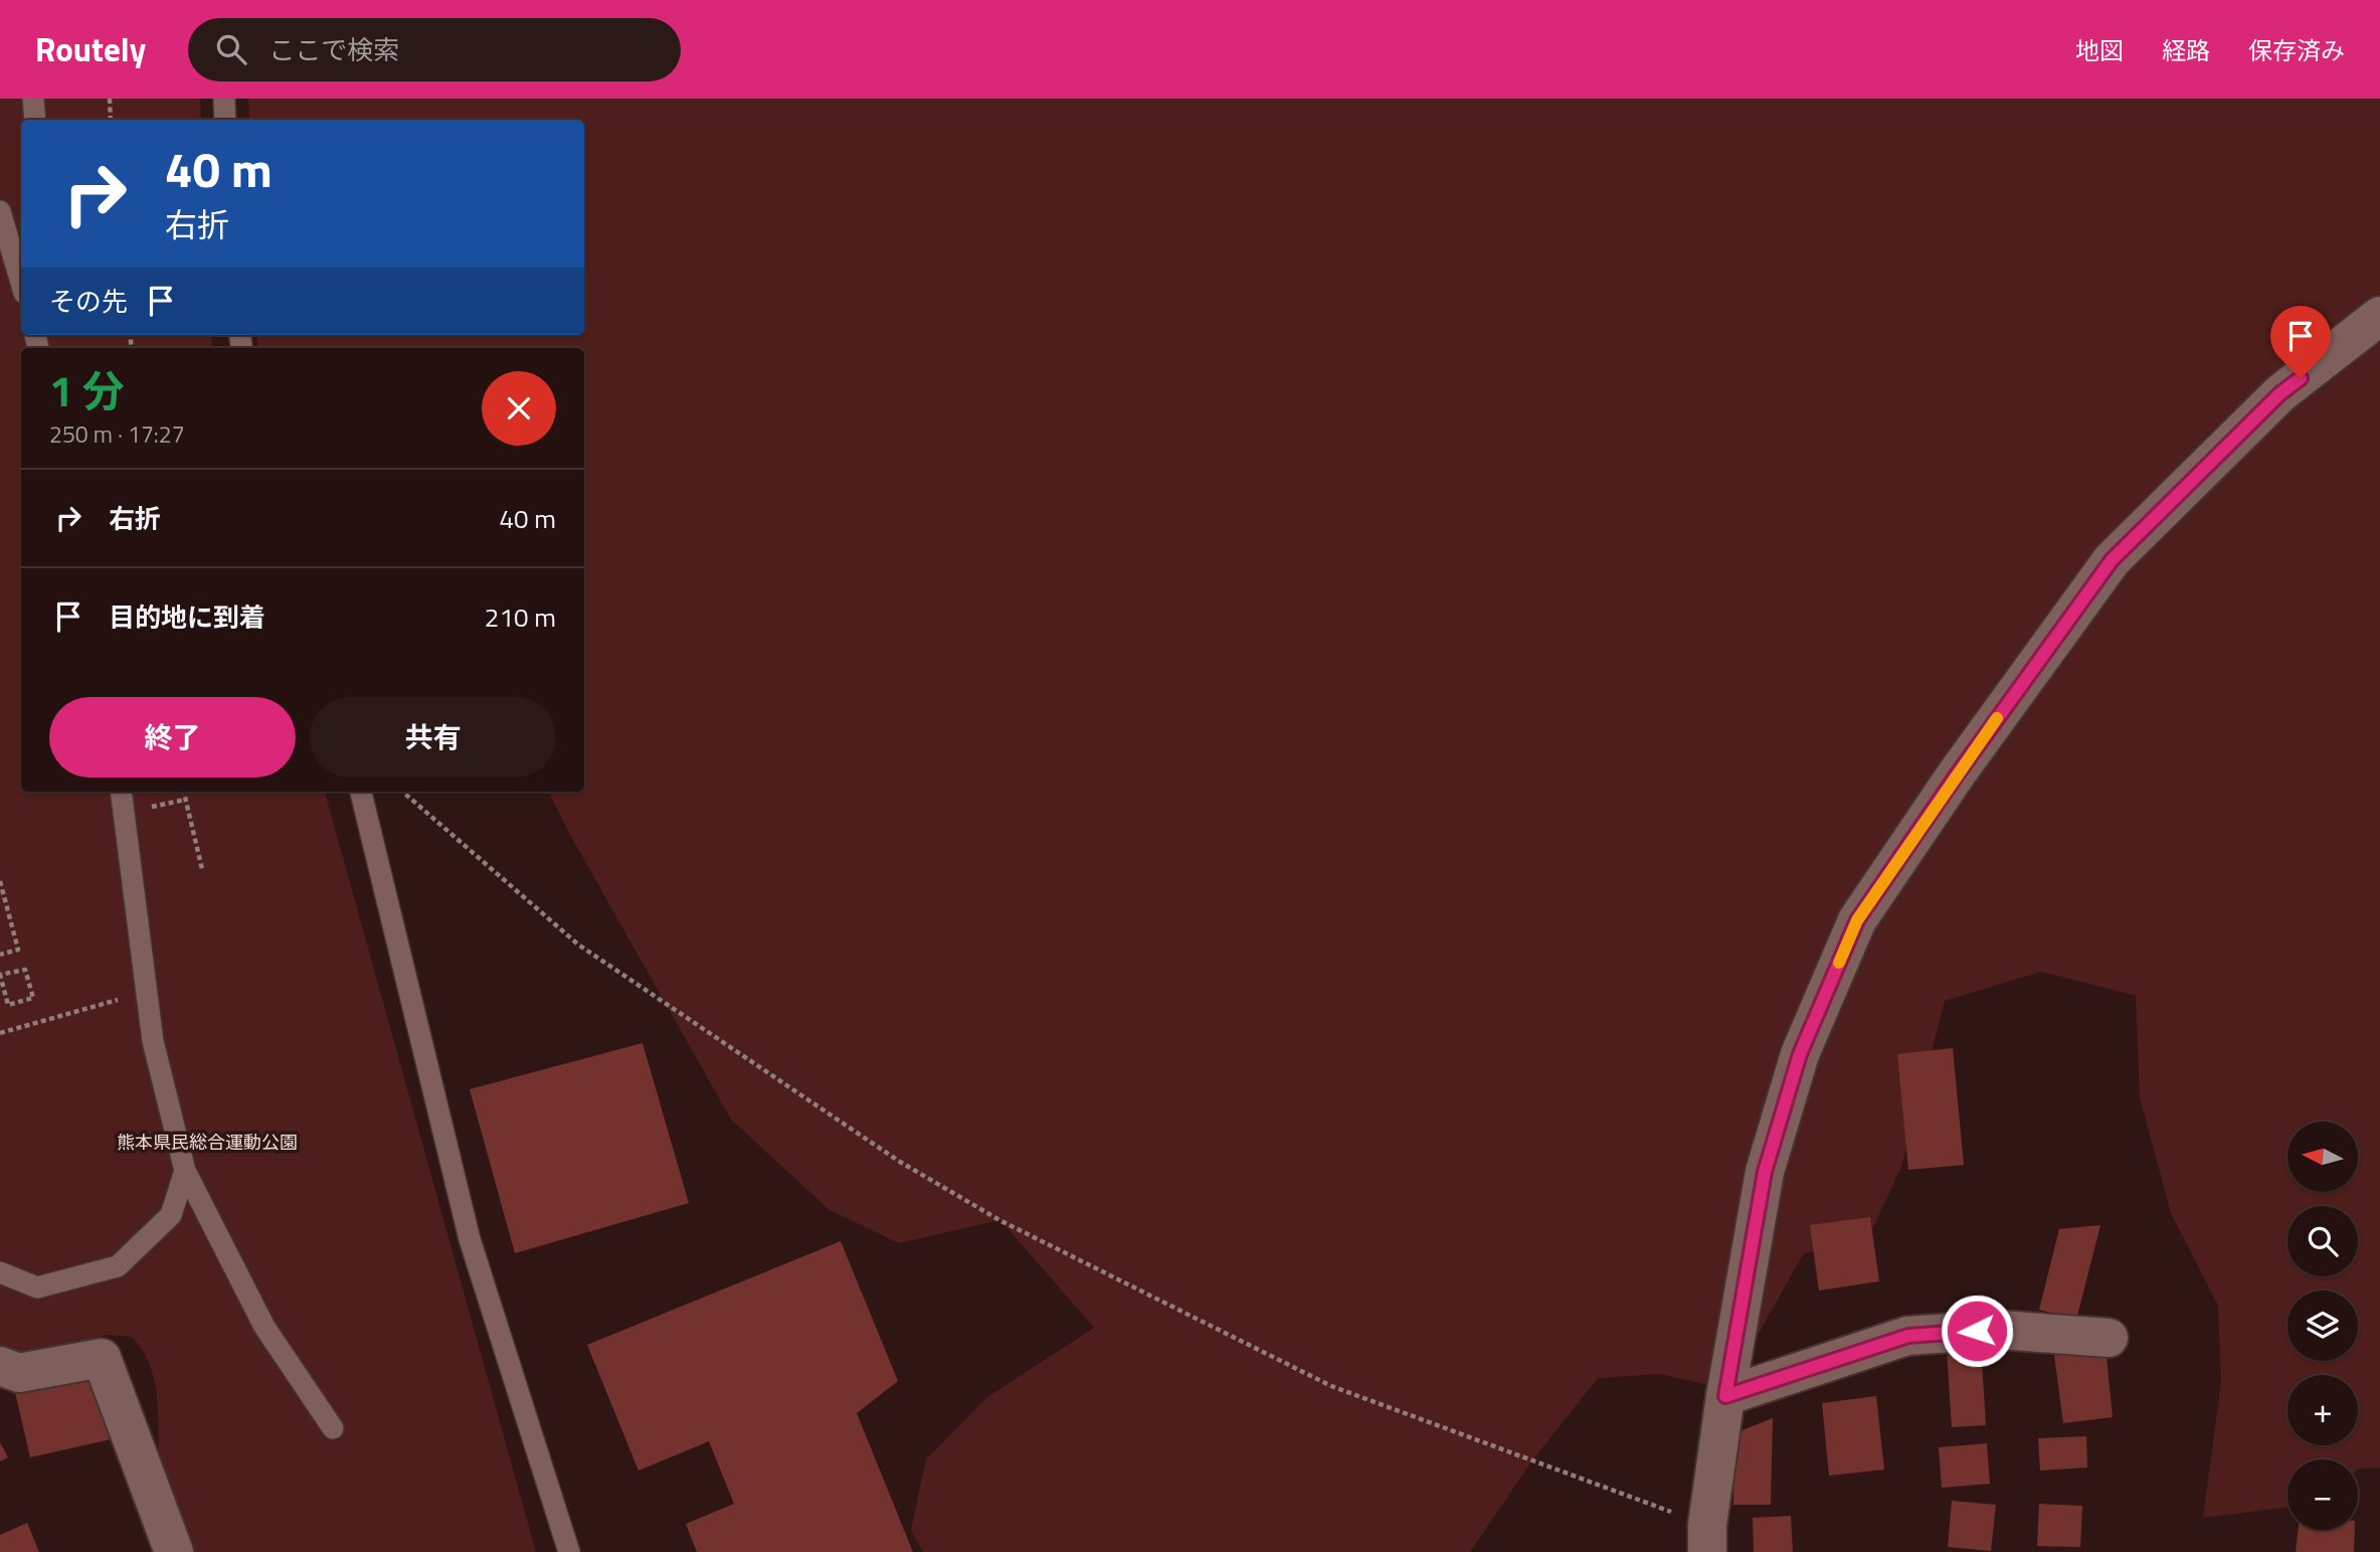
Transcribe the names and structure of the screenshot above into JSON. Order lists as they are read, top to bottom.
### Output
{
  "parks": ["熊本県民総合運動公園"],
  "north": "left",
  "page": {
    "header": "Routely",
    "search": "ここで検索",
    "nav": ["地図", "経路", "保存済み"],
    "turn": ["40 m", "右折"],
    "then": "その先",
    "heading": ["1 分", "250 m · 17:27"],
    "list": [
      {
        "name": "右折",
        "value": "40 m"
      },
      {
        "name": "目的地に到着",
        "value": "210 m"
      }
    ],
    "buttons": ["終了", "共有"],
    "map_buttons": ["+", "−"]
  }
}
